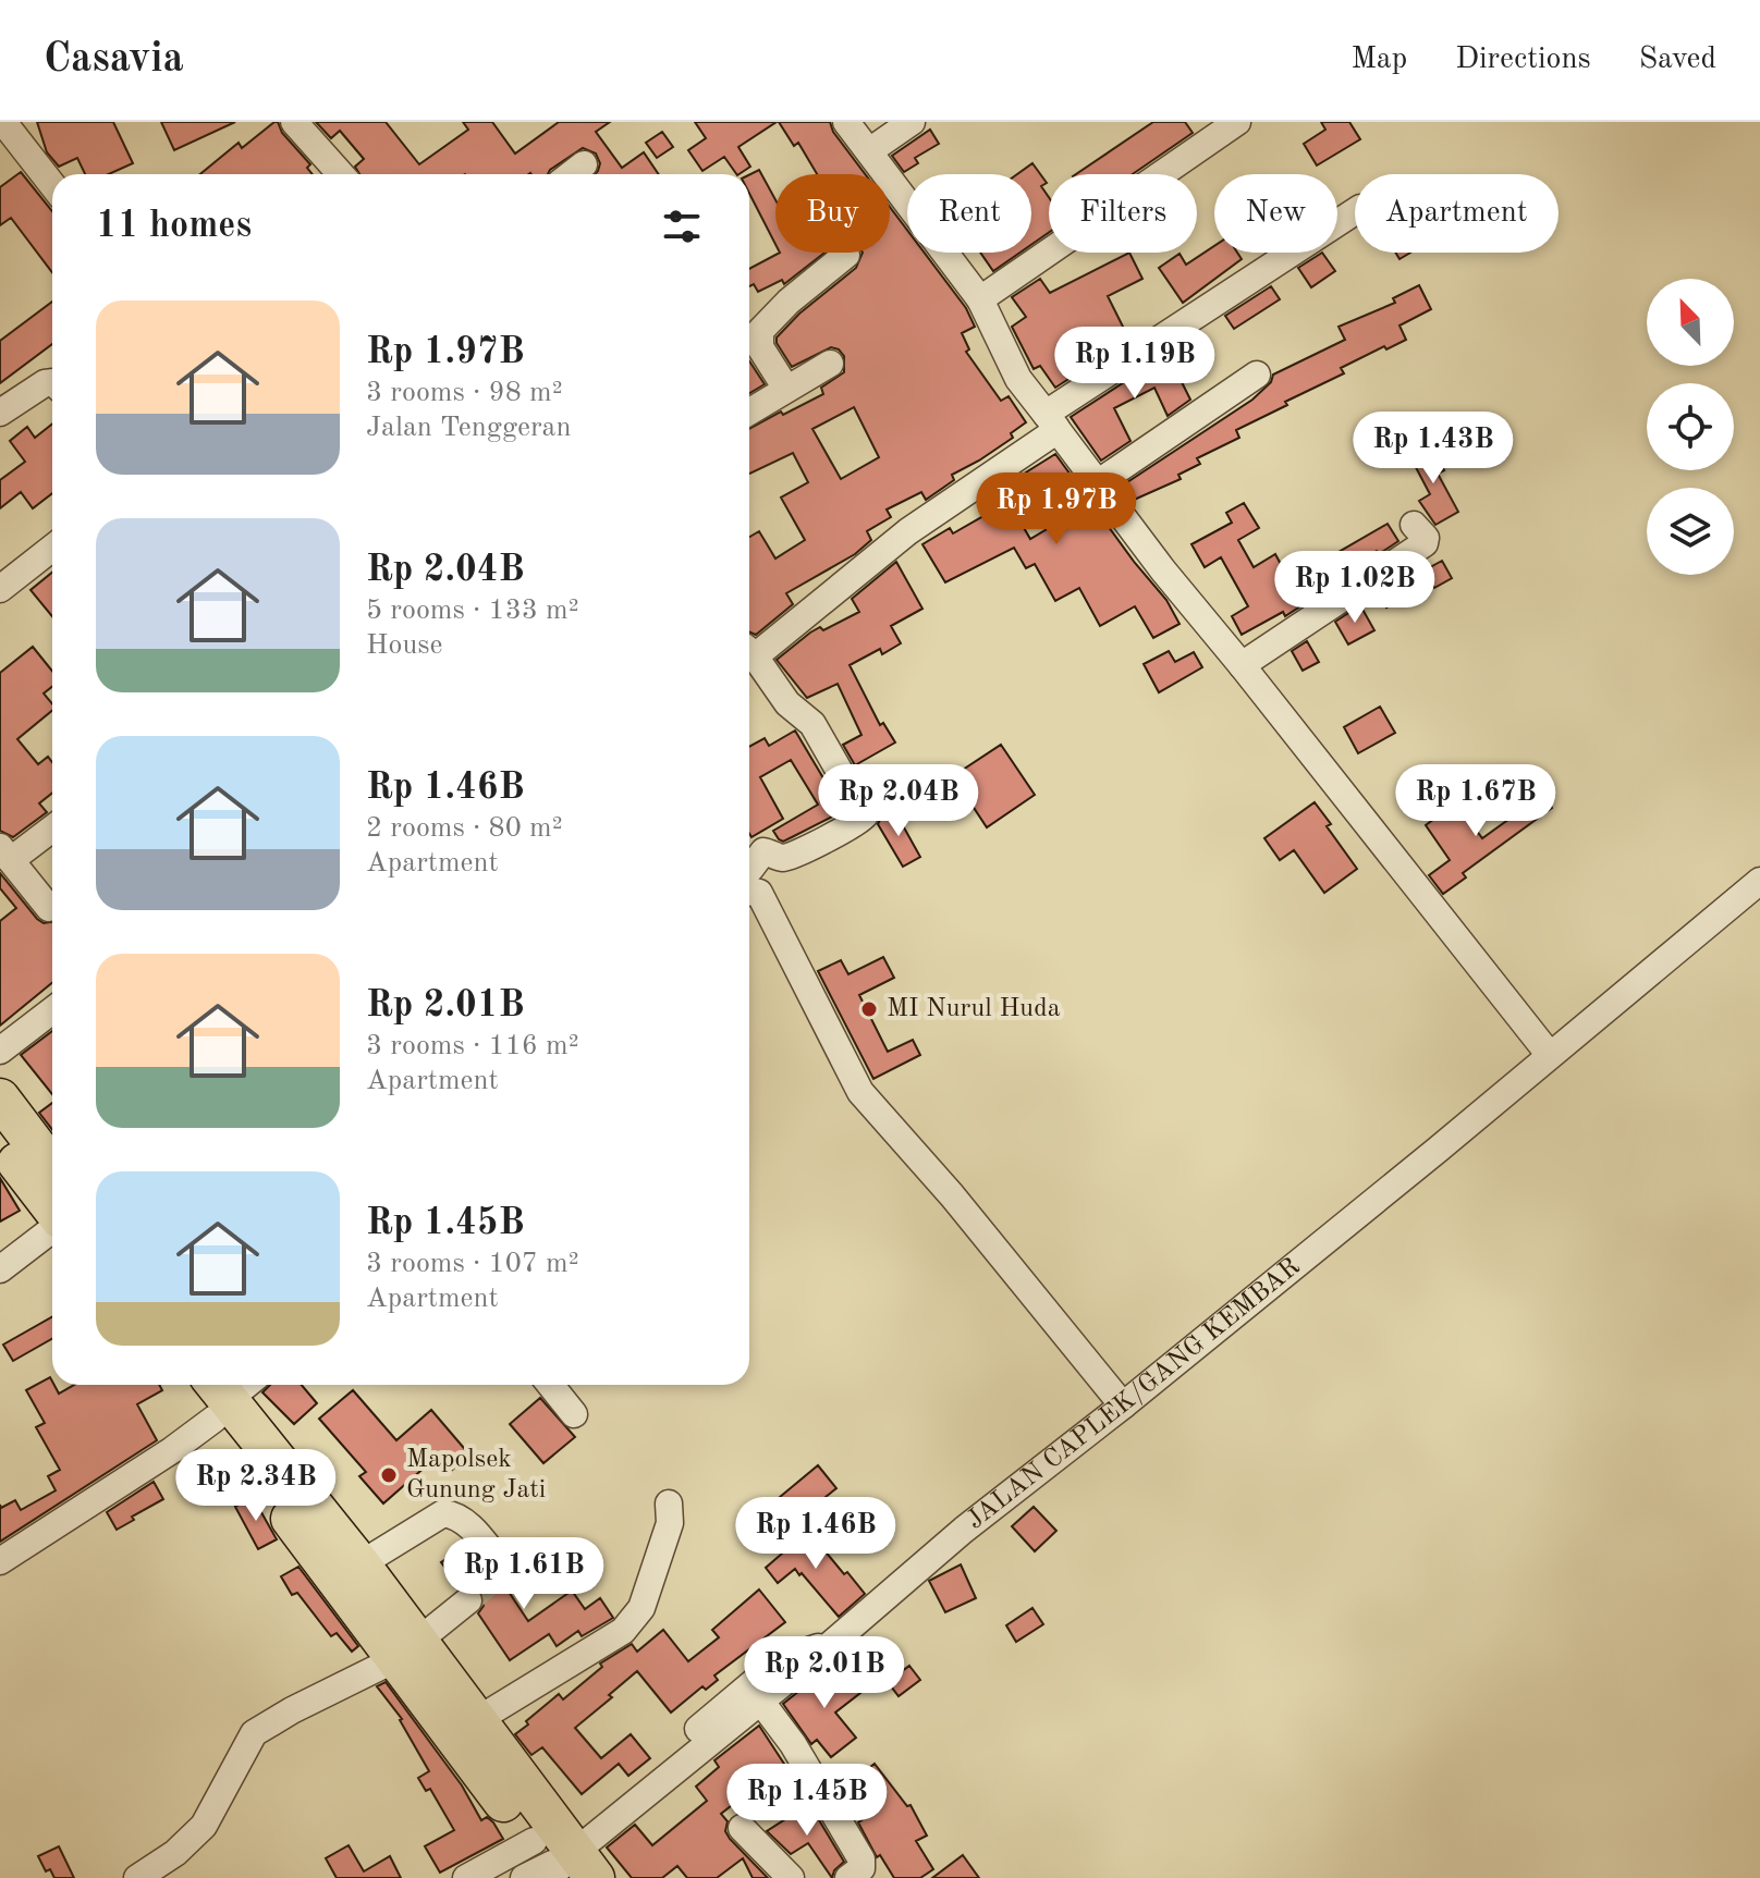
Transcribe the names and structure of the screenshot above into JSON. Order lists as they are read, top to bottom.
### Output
{
  "streets": {
    "street": ["JALAN CAPLEK/GANG KEMBAR"]
  },
  "places": ["MI Nurul Huda", "Mapolsek Gunung Jati"],
  "north": "top left",
  "page": {
    "header": "Casavia",
    "nav": ["Map", "Directions", "Saved"],
    "chip": [
      "Buy",
      "Rent",
      "Filters",
      "New",
      "Apartment"
    ],
    "heading": "11 homes",
    "list": [
      {
        "name": "Rp 1.97B",
        "note": "3 rooms · 98 m² · Jalan Tenggeran"
      },
      {
        "name": "Rp 2.04B",
        "note": "5 rooms · 133 m² · House"
      },
      {
        "name": "Rp 1.46B",
        "note": "2 rooms · 80 m² · Apartment"
      },
      {
        "name": "Rp 2.01B",
        "note": "3 rooms · 116 m² · Apartment"
      },
      {
        "name": "Rp 1.45B",
        "note": "3 rooms · 107 m² · Apartment"
      }
    ],
    "price": [
      "Rp 1.19B",
      "Rp 1.43B",
      "Rp 1.97B",
      "Rp 1.02B",
      "Rp 2.04B",
      "Rp 1.67B",
      "Rp 2.34B",
      "Rp 1.46B",
      "Rp 1.61B",
      "Rp 2.01B",
      "Rp 1.45B"
    ]
  }
}
